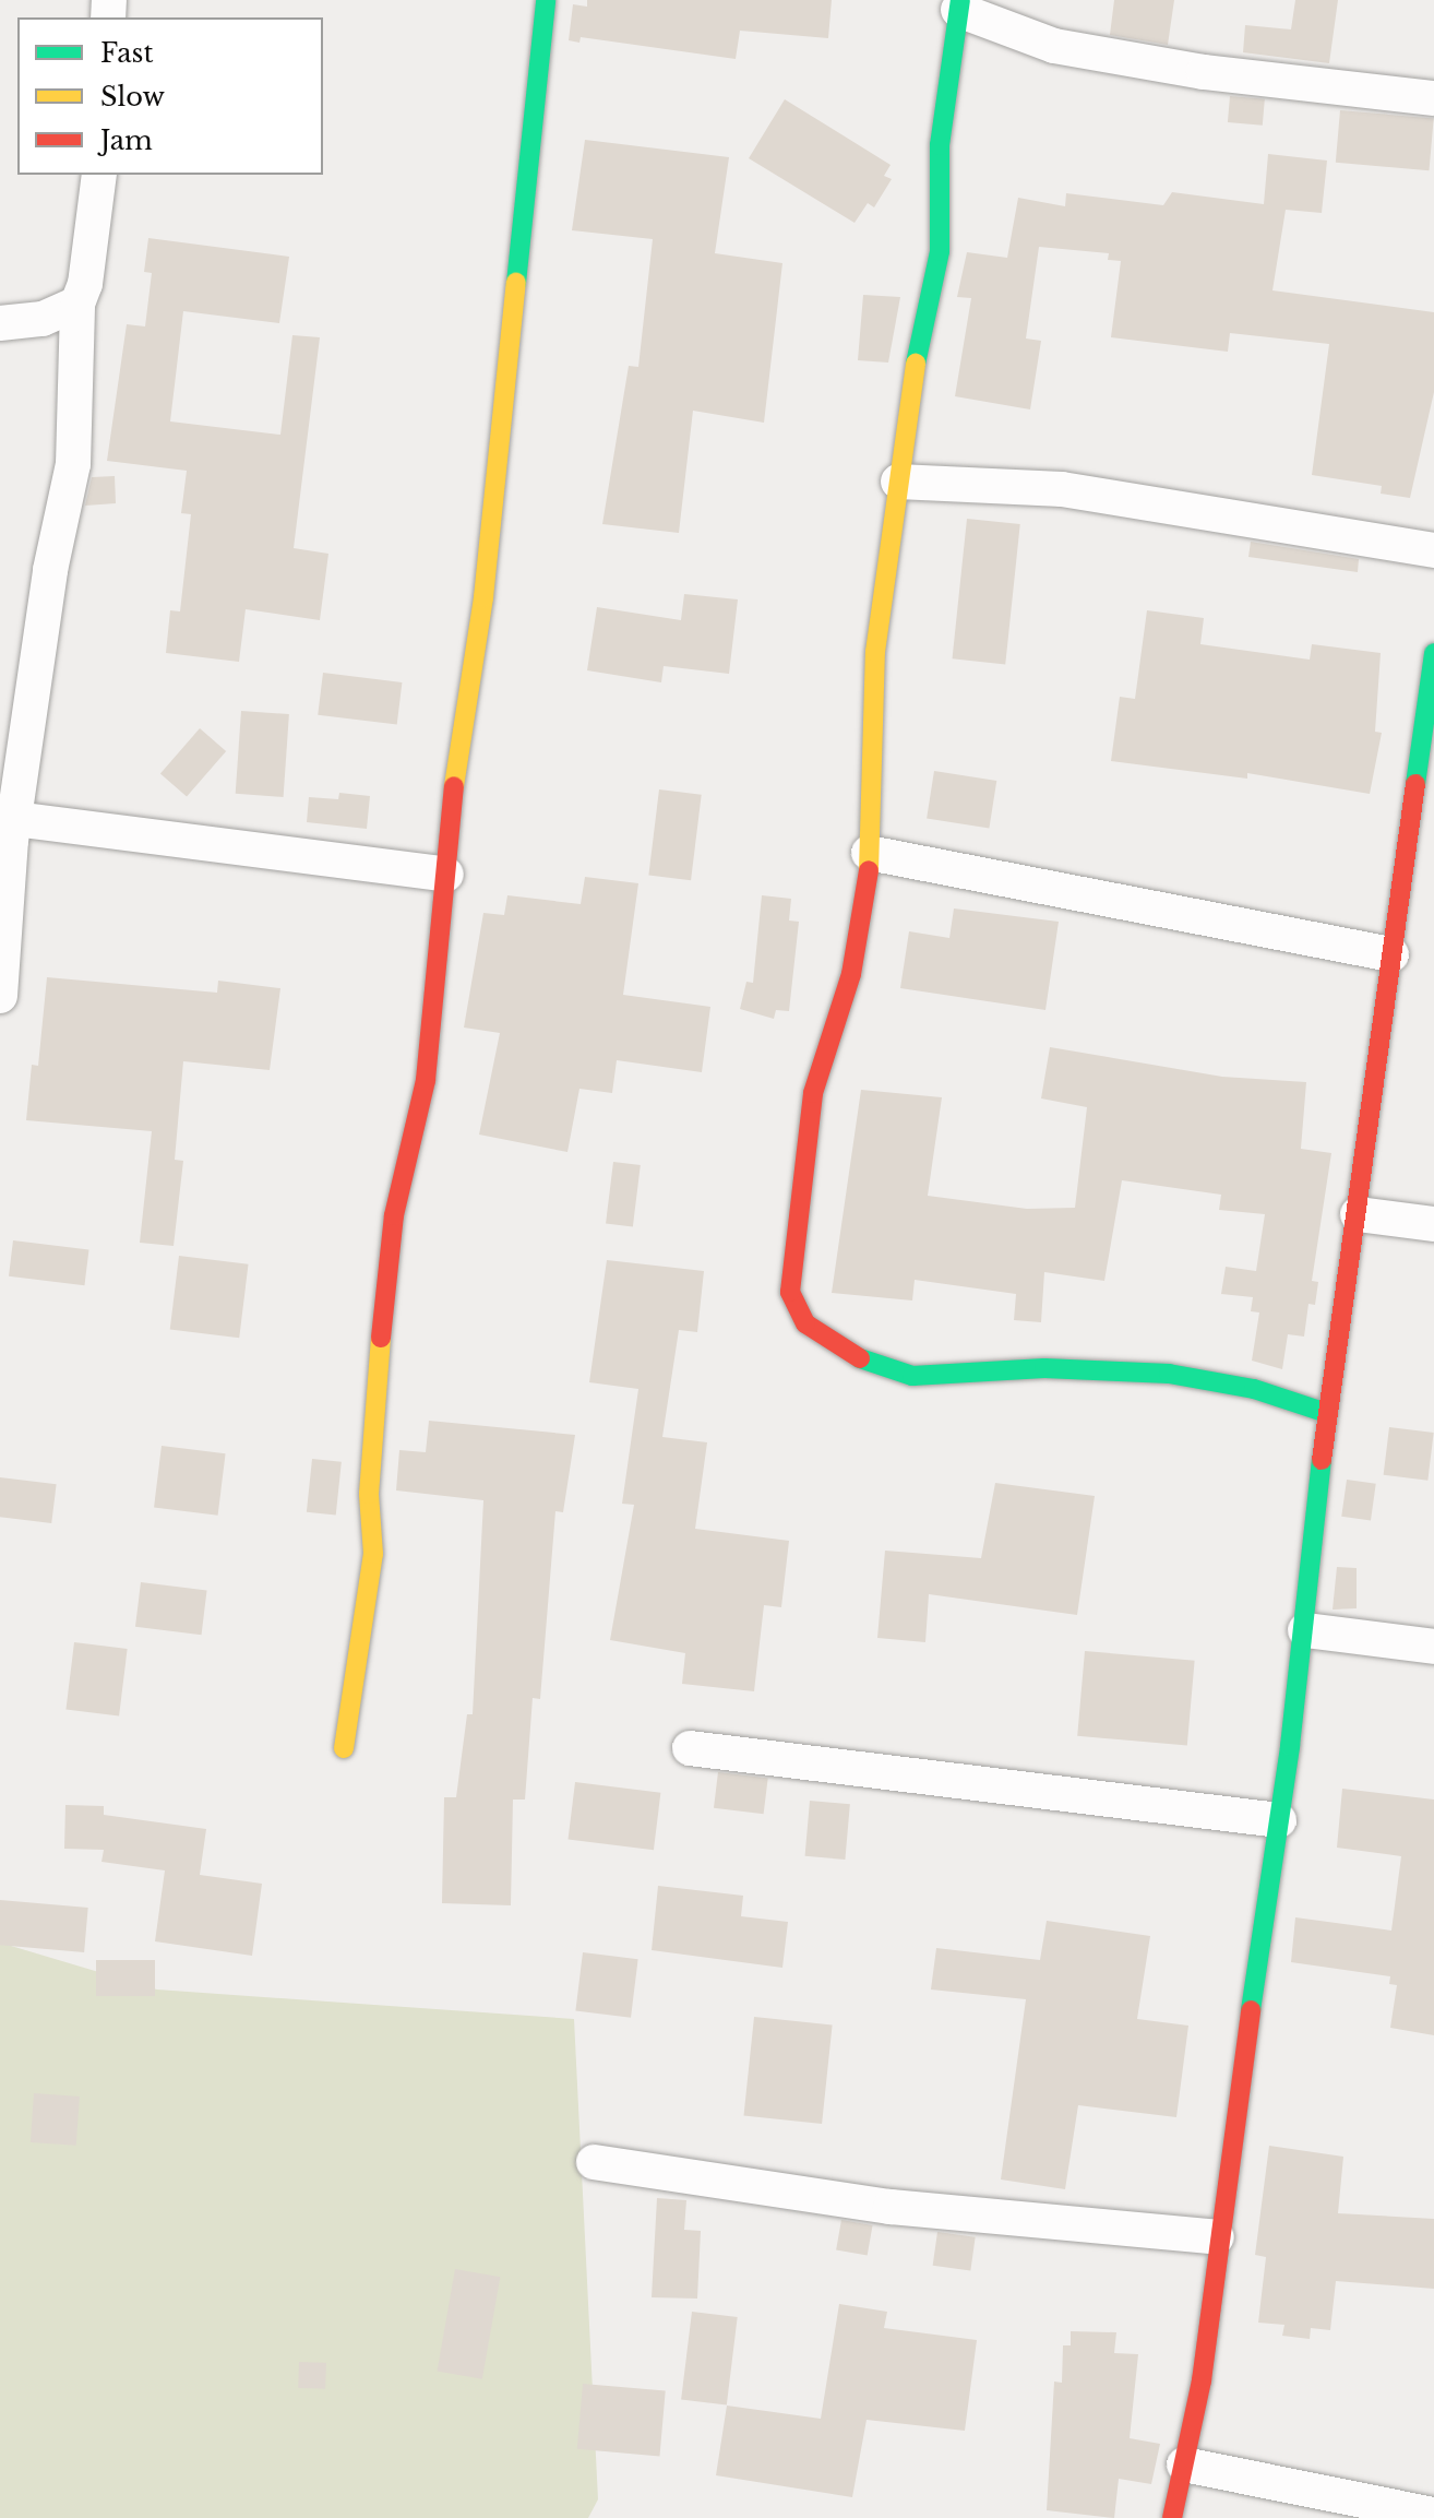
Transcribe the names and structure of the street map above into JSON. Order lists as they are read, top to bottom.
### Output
{
  "legend": ["Fast", "Slow", "Jam"]
}
